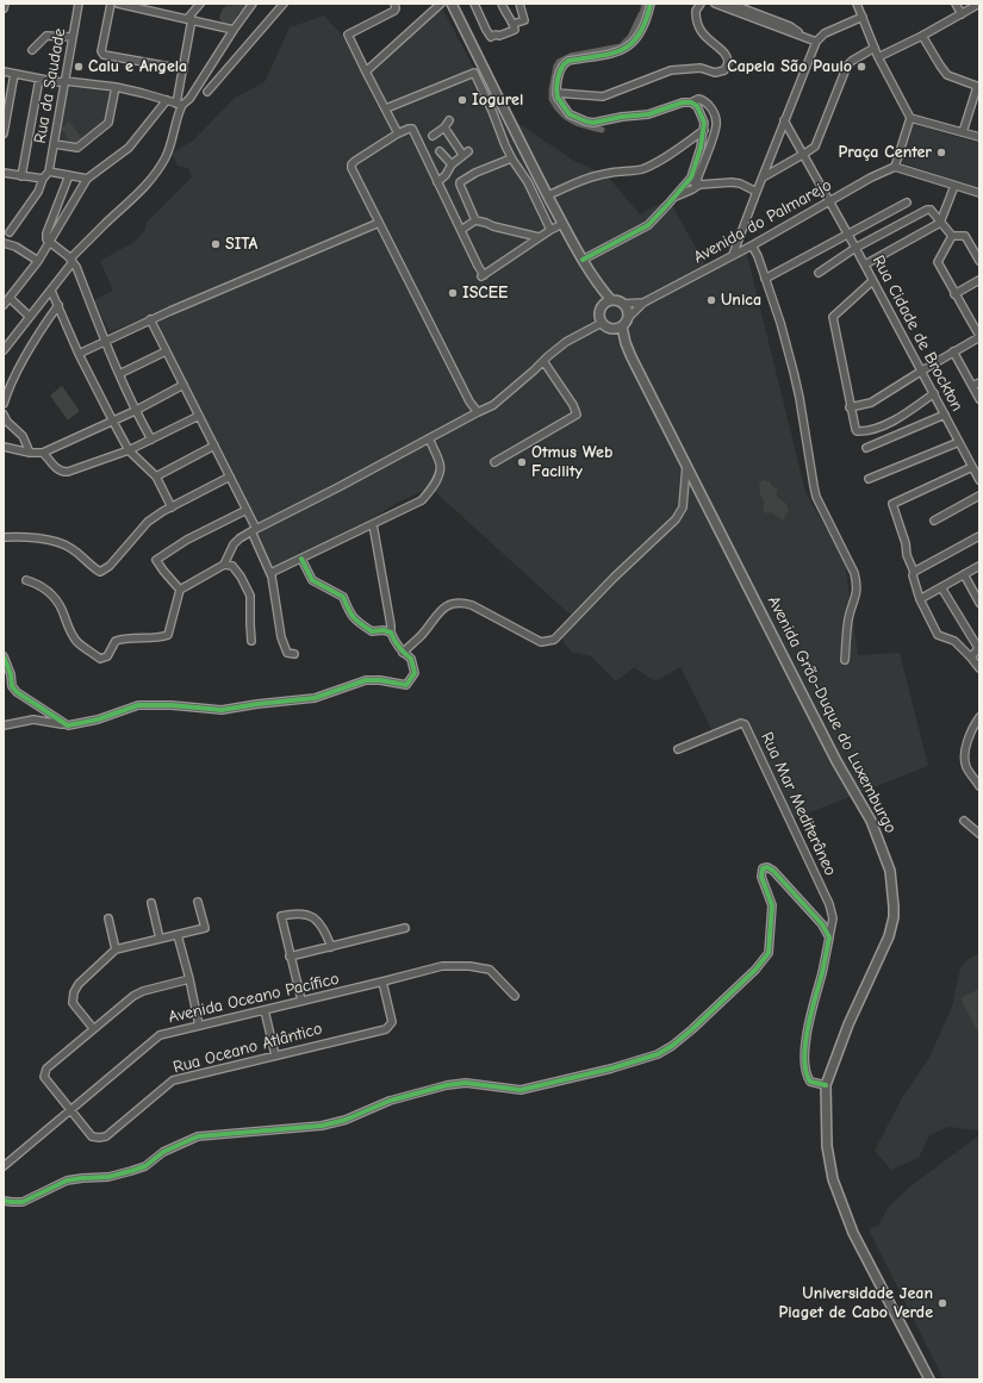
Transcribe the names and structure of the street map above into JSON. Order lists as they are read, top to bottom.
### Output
{
  "streets": {
    "main road": ["Avenida Grão-Duque do Luxemburgo"],
    "street": [
      "Rua da Saudade",
      "Avenida do Palmarejo",
      "Rua Cidade de Brockton",
      "Rua Mar Mediterâneo",
      "Avenida Oceano Pacífico",
      "Rua Oceano Atlântico"
    ]
  },
  "crossings": [
    ["Avenida do Palmarejo", "Rua Cidade de Brockton"],
    ["Avenida do Palmarejo", "Avenida Grão-Duque do Luxemburgo"],
    ["Avenida Oceano Pacífico", "Rua Oceano Atlântico"]
  ],
  "places": [
    "Calu e Angela",
    "Capela São Paulo",
    "Iogurel",
    "Praça Center",
    "SITA",
    "ISCEE",
    "Unica",
    "Otmus Web Facility",
    "Universidade Jean Piaget de Cabo Verde"
  ]
}
